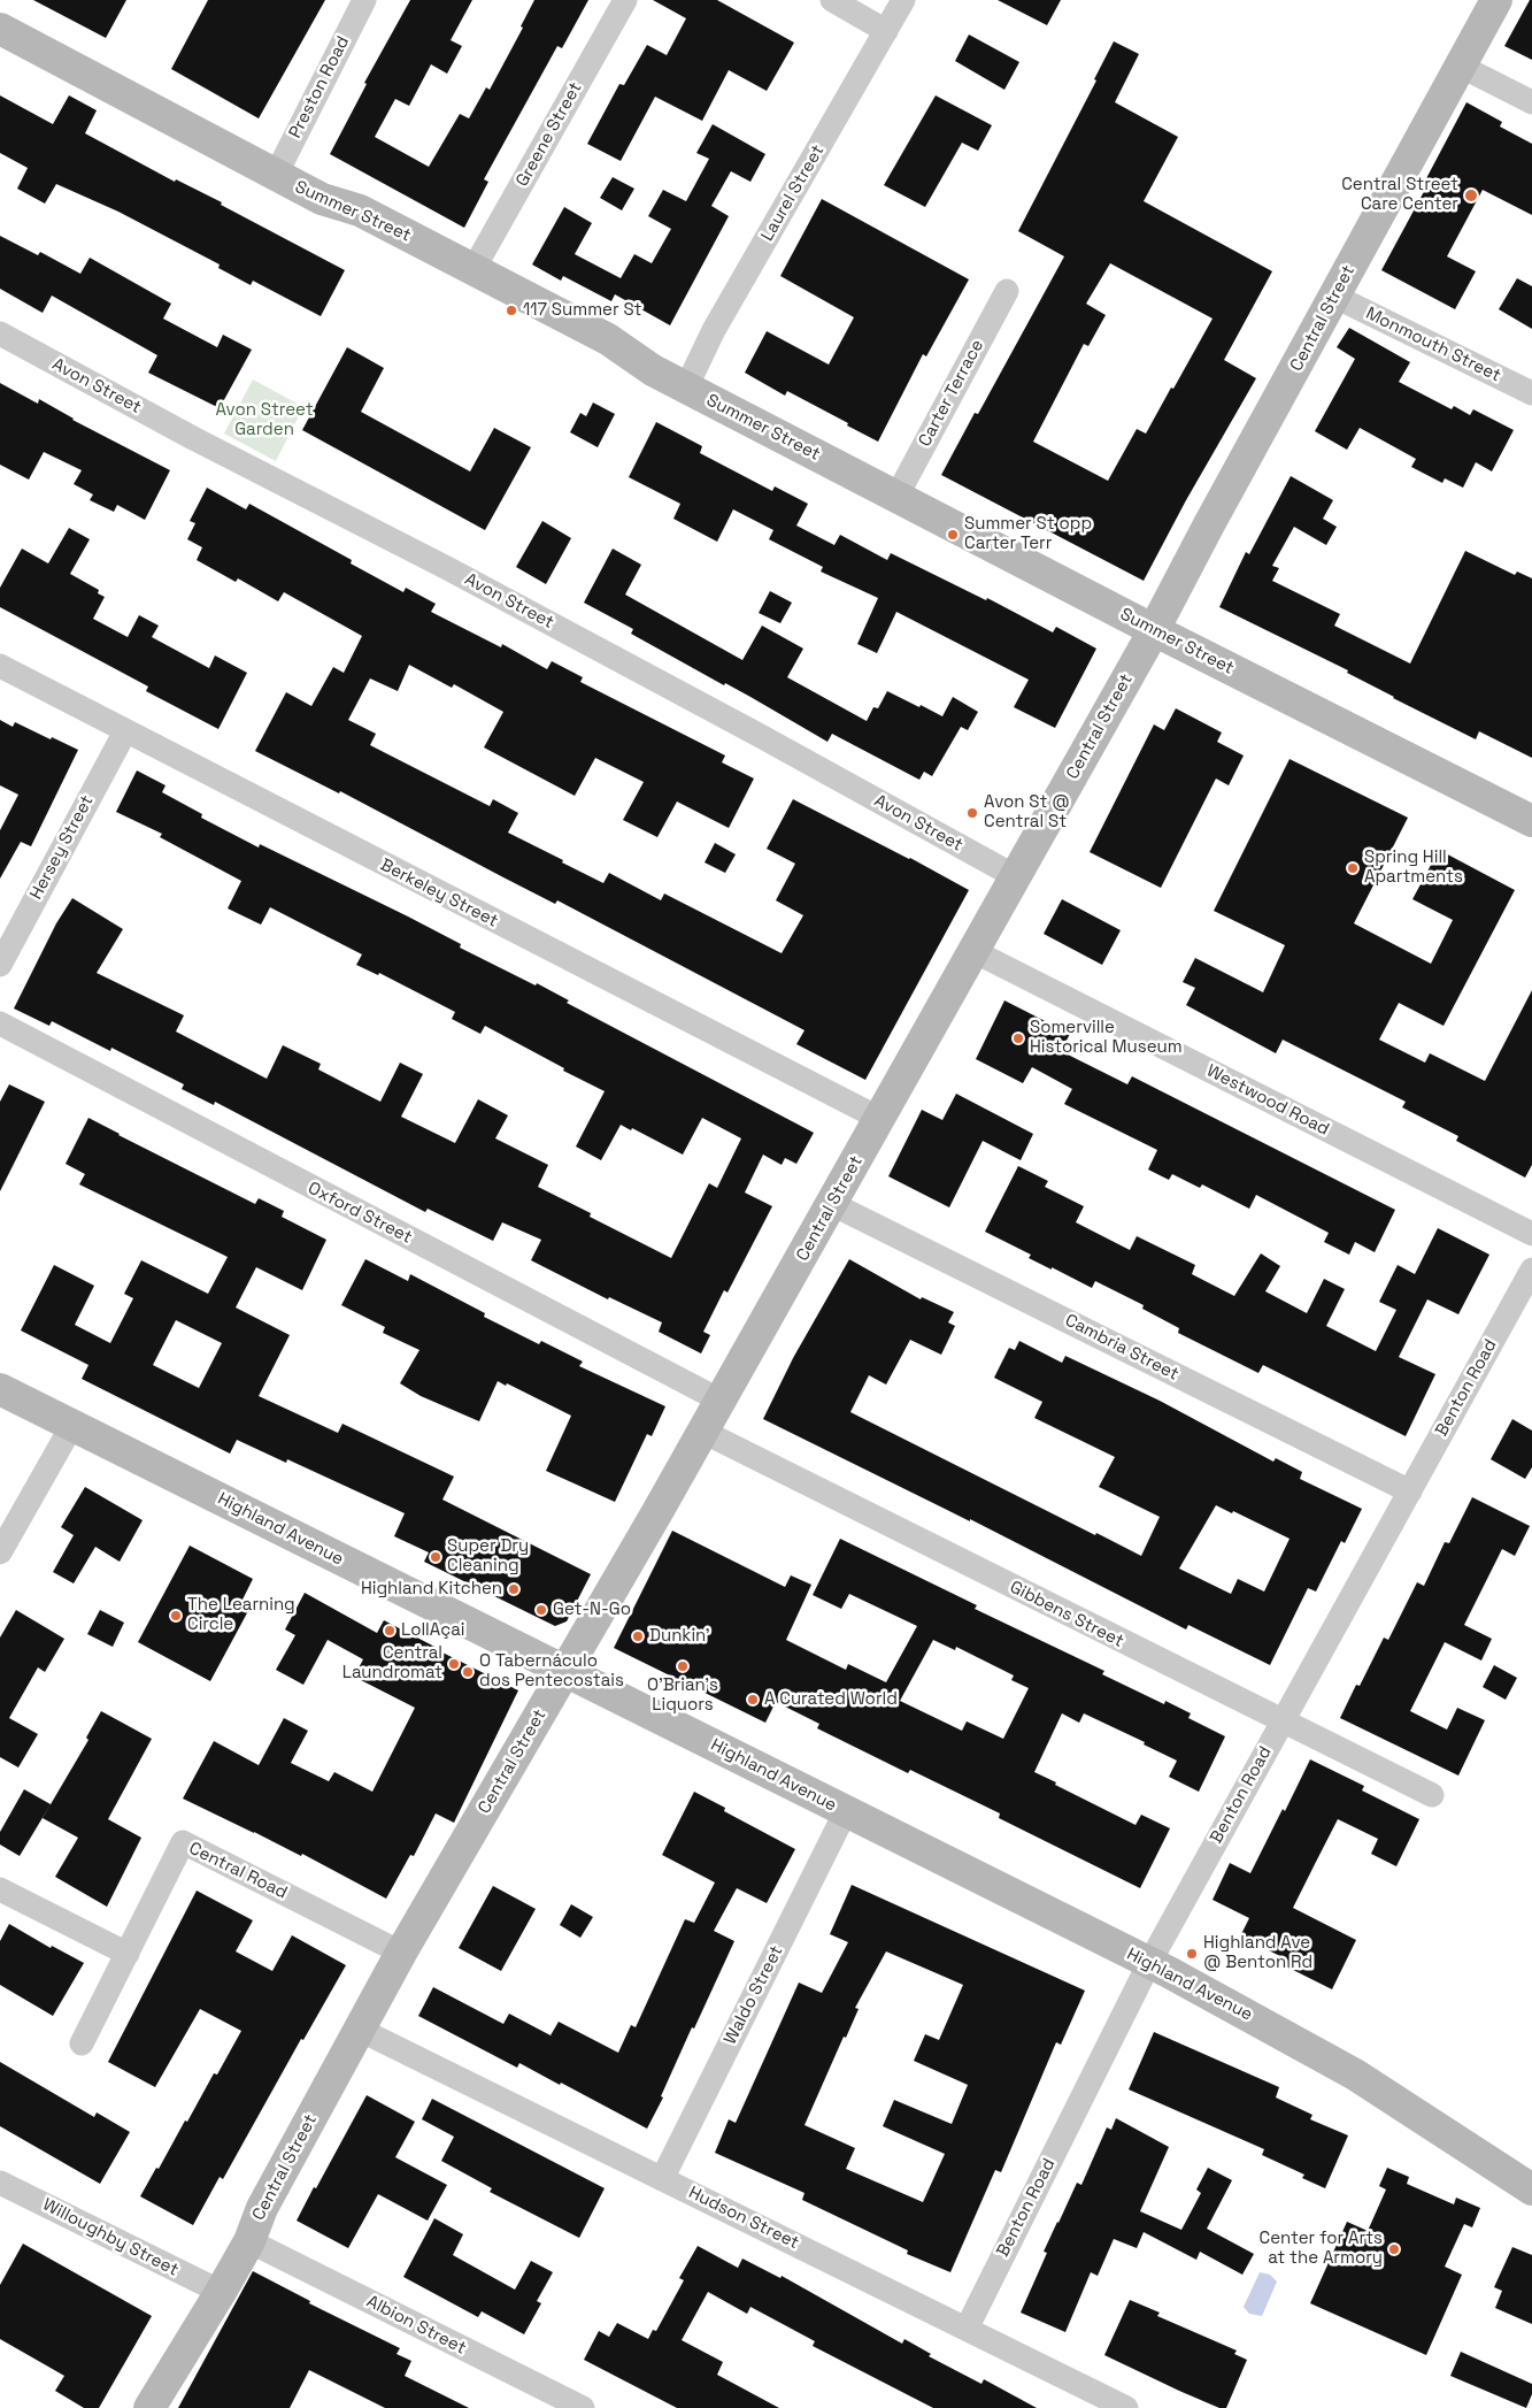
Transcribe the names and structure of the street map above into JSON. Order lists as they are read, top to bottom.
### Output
{
  "streets": {
    "main road": ["Summer Street", "Central Street", "Highland Avenue"],
    "street": [
      "Preston Road",
      "Greene Street",
      "Laurel Street",
      "Monmouth Street",
      "Avon Street",
      "Carter Terrace",
      "Hersey Street",
      "Berkeley Street",
      "Westwood Road",
      "Oxford Street",
      "Cambria Street",
      "Benton Road",
      "Gibbens Street",
      "Central Road",
      "Waldo Street",
      "Hudson Street",
      "Willoughby Street",
      "Albion Street"
    ]
  },
  "crossings": [
    ["Preston Road", "Summer Street"],
    ["Greene Street", "Summer Street"],
    ["Laurel Street", "Summer Street"],
    ["Summer Street", "Central Street"],
    ["Summer Street", "Carter Terrace"],
    ["Central Street", "Monmouth Street"],
    ["Central Street", "Avon Street"],
    ["Central Street", "Berkeley Street"],
    ["Central Street", "Westwood Road"],
    ["Central Street", "Oxford Street"],
    ["Central Street", "Cambria Street"],
    ["Central Street", "Highland Avenue"],
    ["Central Street", "Gibbens Street"],
    ["Central Street", "Central Road"],
    ["Central Street", "Hudson Street"],
    ["Central Street", "Willoughby Street"],
    ["Central Street", "Albion Street"],
    ["Hersey Street", "Berkeley Street"],
    ["Cambria Street", "Benton Road"],
    ["Benton Road", "Highland Avenue"],
    ["Benton Road", "Gibbens Street"],
    ["Benton Road", "Hudson Street"],
    ["Highland Avenue", "Waldo Street"],
    ["Waldo Street", "Hudson Street"]
  ],
  "parks": ["Avon Street Garden"],
  "places": [
    "Central Street Care Center",
    "117 Summer St",
    "Summer St opp Carter Terr",
    "Avon St @ Central St",
    "Spring Hill Apartments",
    "Somerville Historical Museum",
    "Super Dry Cleaning",
    "Highland Kitchen",
    "Get-N-Go",
    "The Learning Circle",
    "LollAçai",
    "Dunkin'",
    "Central Laundromat",
    "O'Brian's Liquors",
    "O Tabernáculo dos Pentecostais",
    "A Curated World",
    "Highland Ave @ Benton Rd",
    "Center for Arts at the Armory"
  ]
}
